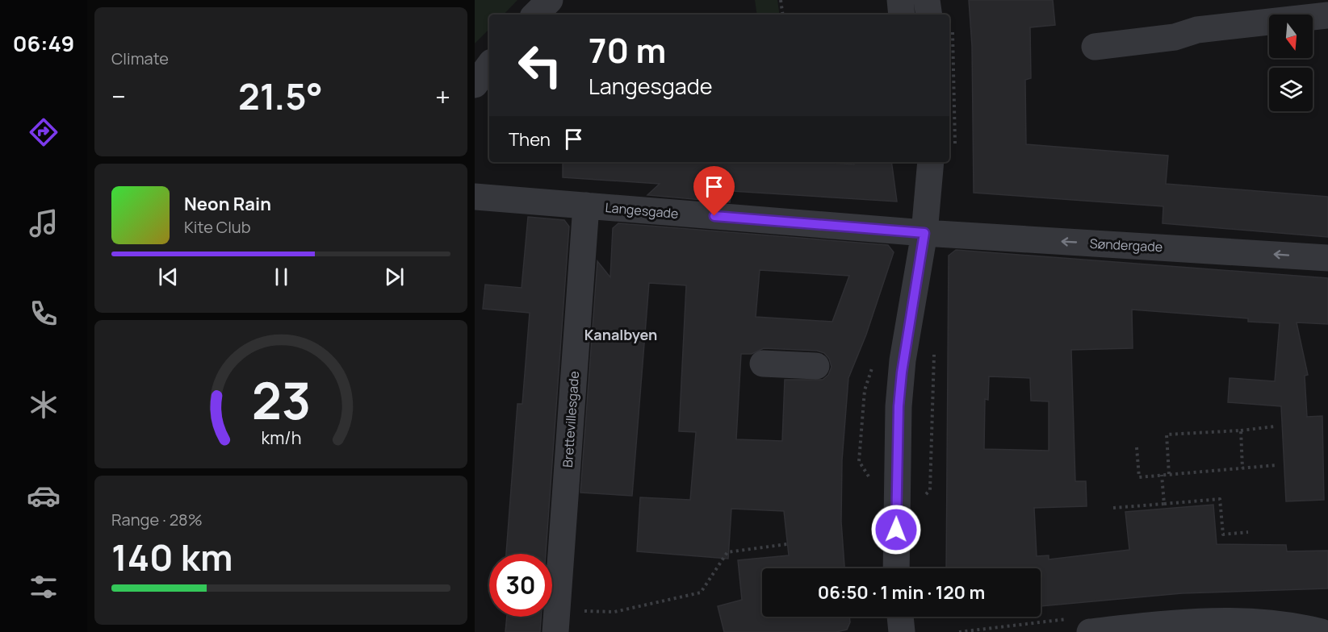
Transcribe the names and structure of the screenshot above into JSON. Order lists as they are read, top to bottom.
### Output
{
  "streets": {
    "street": ["Langesgade", "Søndergade", "Brettevillesgade"]
  },
  "crossings": [
    ["Langesgade", "Søndergade"],
    ["Langesgade", "Brettevillesgade"]
  ],
  "districts": ["Kanalbyen"],
  "north": "bottom",
  "page": {
    "tabs": "06:49",
    "tile": [
      "Climate",
      ["Range · 28%", "140 km"]
    ],
    "turn": ["70 m", "Langesgade"],
    "heat": ["−", "21.5°", "+"],
    "then": "Then",
    "song": ["Neon Rain", "Kite Club"],
    "limit": "30",
    "trip": "06:50 · 1 min · 120 m",
    "gauge": ["23", "km/h"]
  }
}
